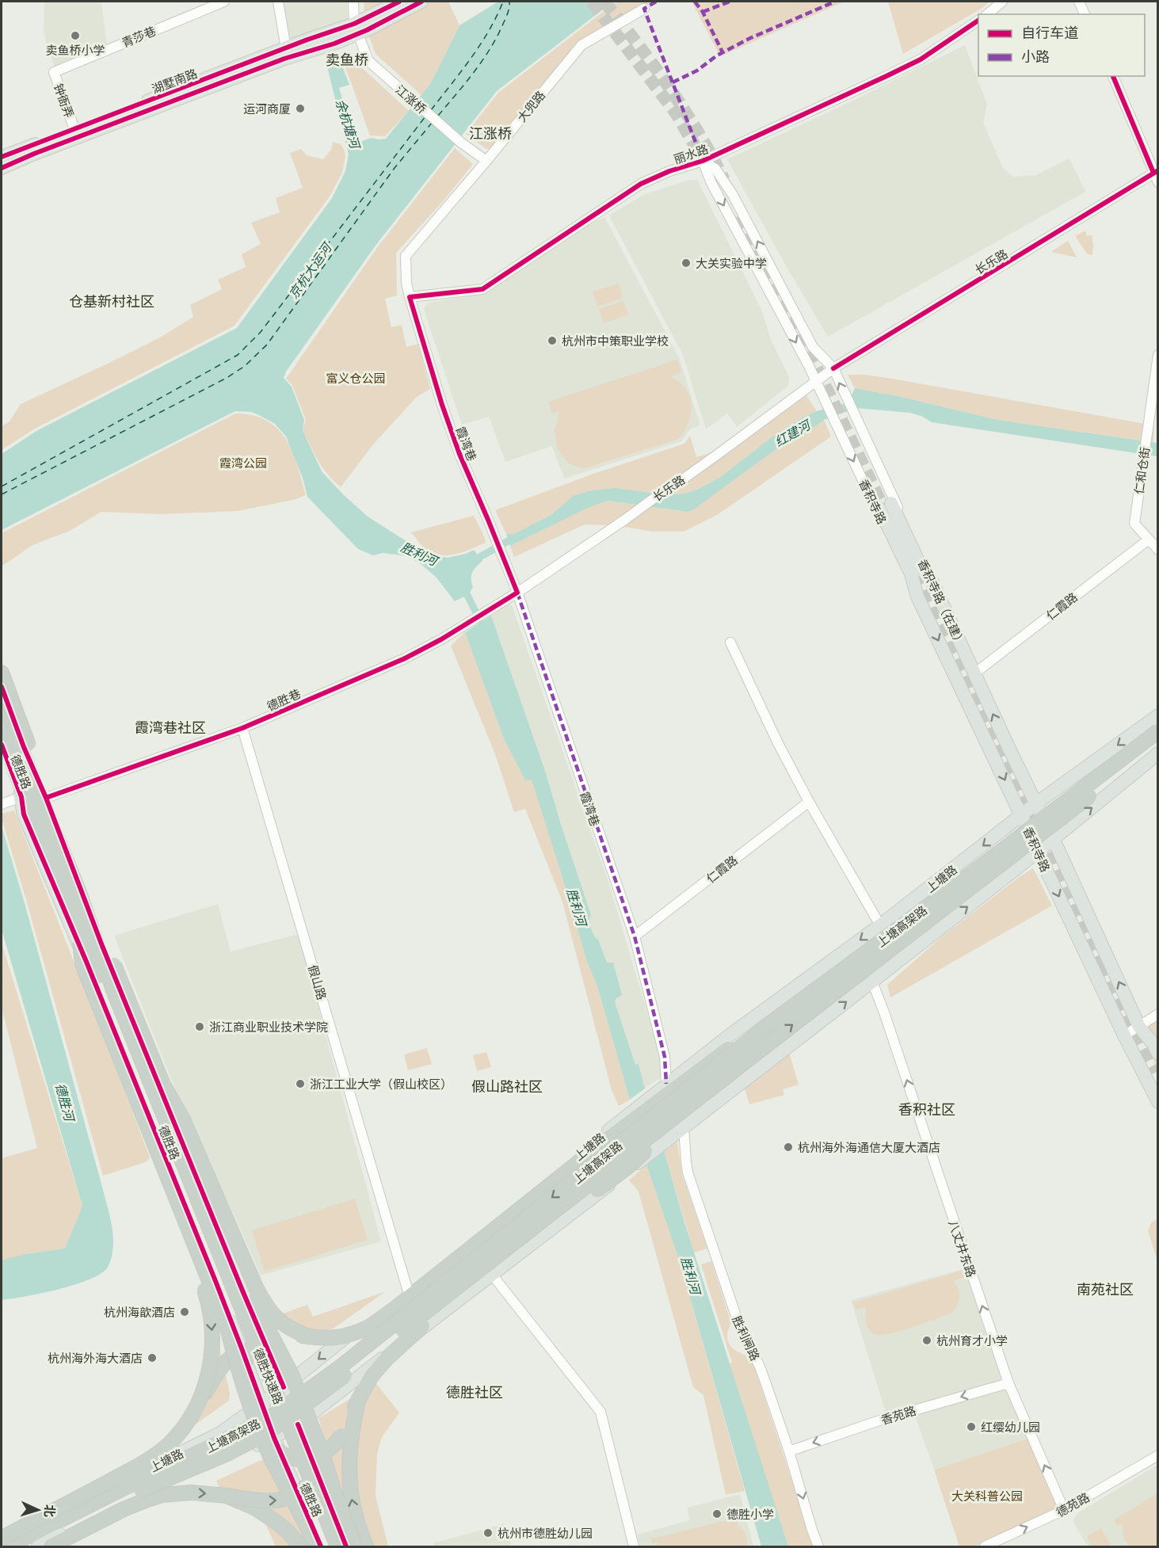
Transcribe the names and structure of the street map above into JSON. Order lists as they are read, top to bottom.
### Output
{
  "streets": {
    "highway": ["上塘高架路", "德胜快速路"],
    "main road": [
      "湖墅南路",
      "香积寺路",
      "香积寺路（在建）",
      "德胜路",
      "上塘路"
    ],
    "street": [
      "青莎巷",
      "江涨桥",
      "钟衙弄",
      "大兜路",
      "丽水路",
      "长乐路",
      "霞湾巷",
      "仁和仓街",
      "仁霞路",
      "德胜巷",
      "假山路",
      "八丈井东路",
      "胜利闸路",
      "香苑路",
      "德苑路"
    ]
  },
  "crossings": [
    ["青莎巷", "钟衙弄"],
    ["湖墅南路", "江涨桥"],
    ["湖墅南路", "钟衙弄"],
    ["江涨桥", "大兜路"],
    ["大兜路", "丽水路"],
    ["大兜路", "霞湾巷"],
    ["丽水路", "霞湾巷"],
    ["丽水路", "香积寺路"],
    ["长乐路", "霞湾巷"],
    ["长乐路", "香积寺路"],
    ["长乐路", "香积寺路（在建）"],
    ["长乐路", "德胜巷"],
    ["霞湾巷", "仁霞路"],
    ["霞湾巷", "德胜巷"],
    ["霞湾巷", "上塘路"],
    ["仁和仓街", "仁霞路"],
    ["香积寺路", "香积寺路（在建）"],
    ["香积寺路", "上塘路"],
    ["香积寺路（在建）", "仁霞路"],
    ["香积寺路（在建）", "上塘路"],
    ["德胜巷", "德胜路"],
    ["德胜巷", "假山路"],
    ["德胜巷", "德胜快速路"],
    ["德胜路", "上塘路"],
    ["德胜路", "德胜快速路"],
    ["上塘路", "假山路"],
    ["上塘路", "八丈井东路"],
    ["上塘路", "胜利闸路"],
    ["八丈井东路", "香苑路"],
    ["八丈井东路", "德苑路"],
    ["胜利闸路", "香苑路"]
  ],
  "one_way": [
    "香积寺路（在建）",
    "八丈井东路",
    "香苑路",
    "德苑路"
  ],
  "districts": [
    "卖鱼桥",
    "江涨桥",
    "仓基新村社区",
    "霞湾巷社区",
    "假山路社区",
    "香积社区",
    "南苑社区",
    "德胜社区"
  ],
  "water": [
    "余杭塘河",
    "京杭大运河",
    "红建河",
    "胜利河",
    "德胜河"
  ],
  "parks": ["富义仓公园", "霞湾公园", "大关科普公园"],
  "places": [
    "卖鱼桥小学",
    "运河商厦",
    "大关实验中学",
    "杭州市中策职业学校",
    "浙江商业职业技术学院",
    "浙江工业大学（假山校区）",
    "杭州海外海通信大厦大酒店",
    "杭州海歆酒店",
    "杭州育才小学",
    "杭州海外海大酒店",
    "红缨幼儿园",
    "德胜小学",
    "杭州市德胜幼儿园"
  ],
  "legend": ["自行车道", "小路"],
  "north": "right"
}
